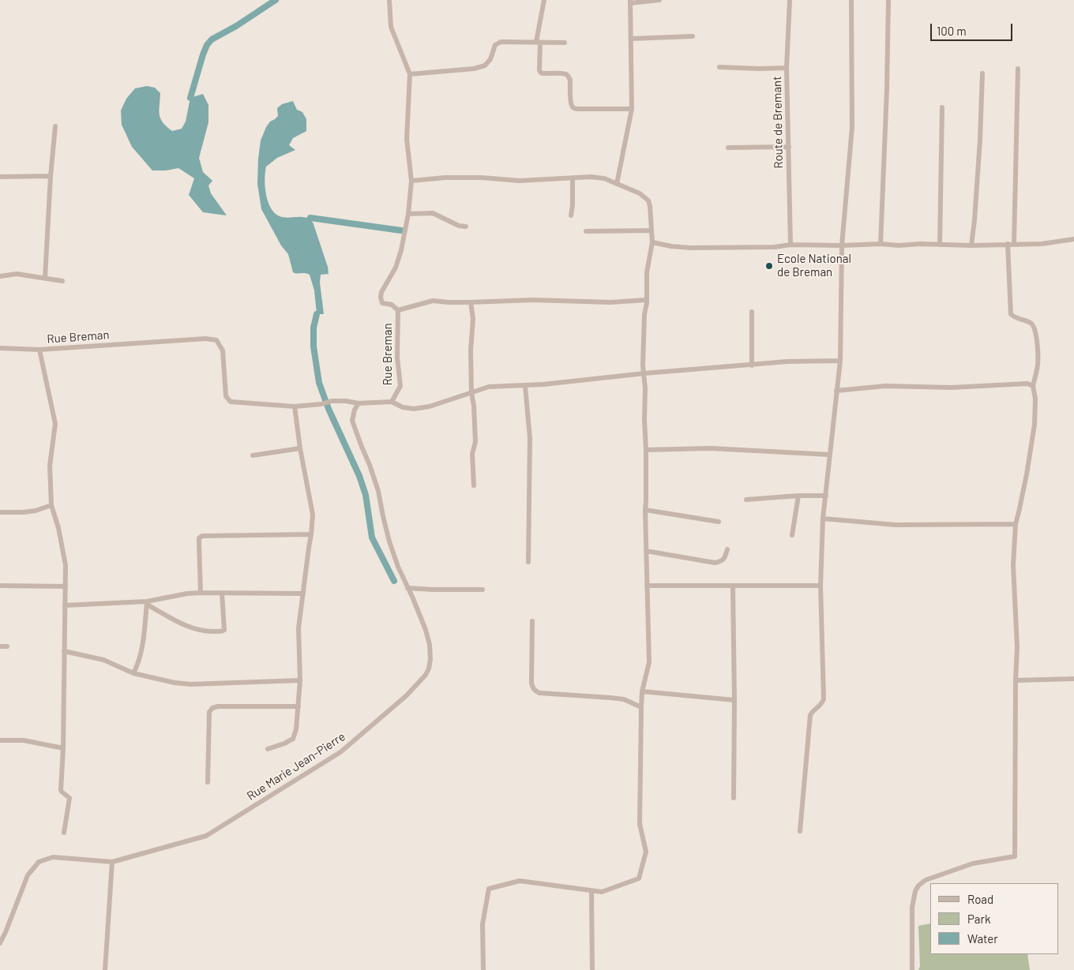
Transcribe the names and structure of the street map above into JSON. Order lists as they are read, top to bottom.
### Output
{
  "streets": {
    "street": ["Route de Bremant", "Rue Breman", "Rue Marie Jean-Pierre"]
  },
  "crossings": [
    ["Rue Breman", "Rue Marie Jean-Pierre"]
  ],
  "places": ["Ecole National de Breman"],
  "legend": ["Road", "Park", "Water"],
  "scale_bar": "100 m"
}
